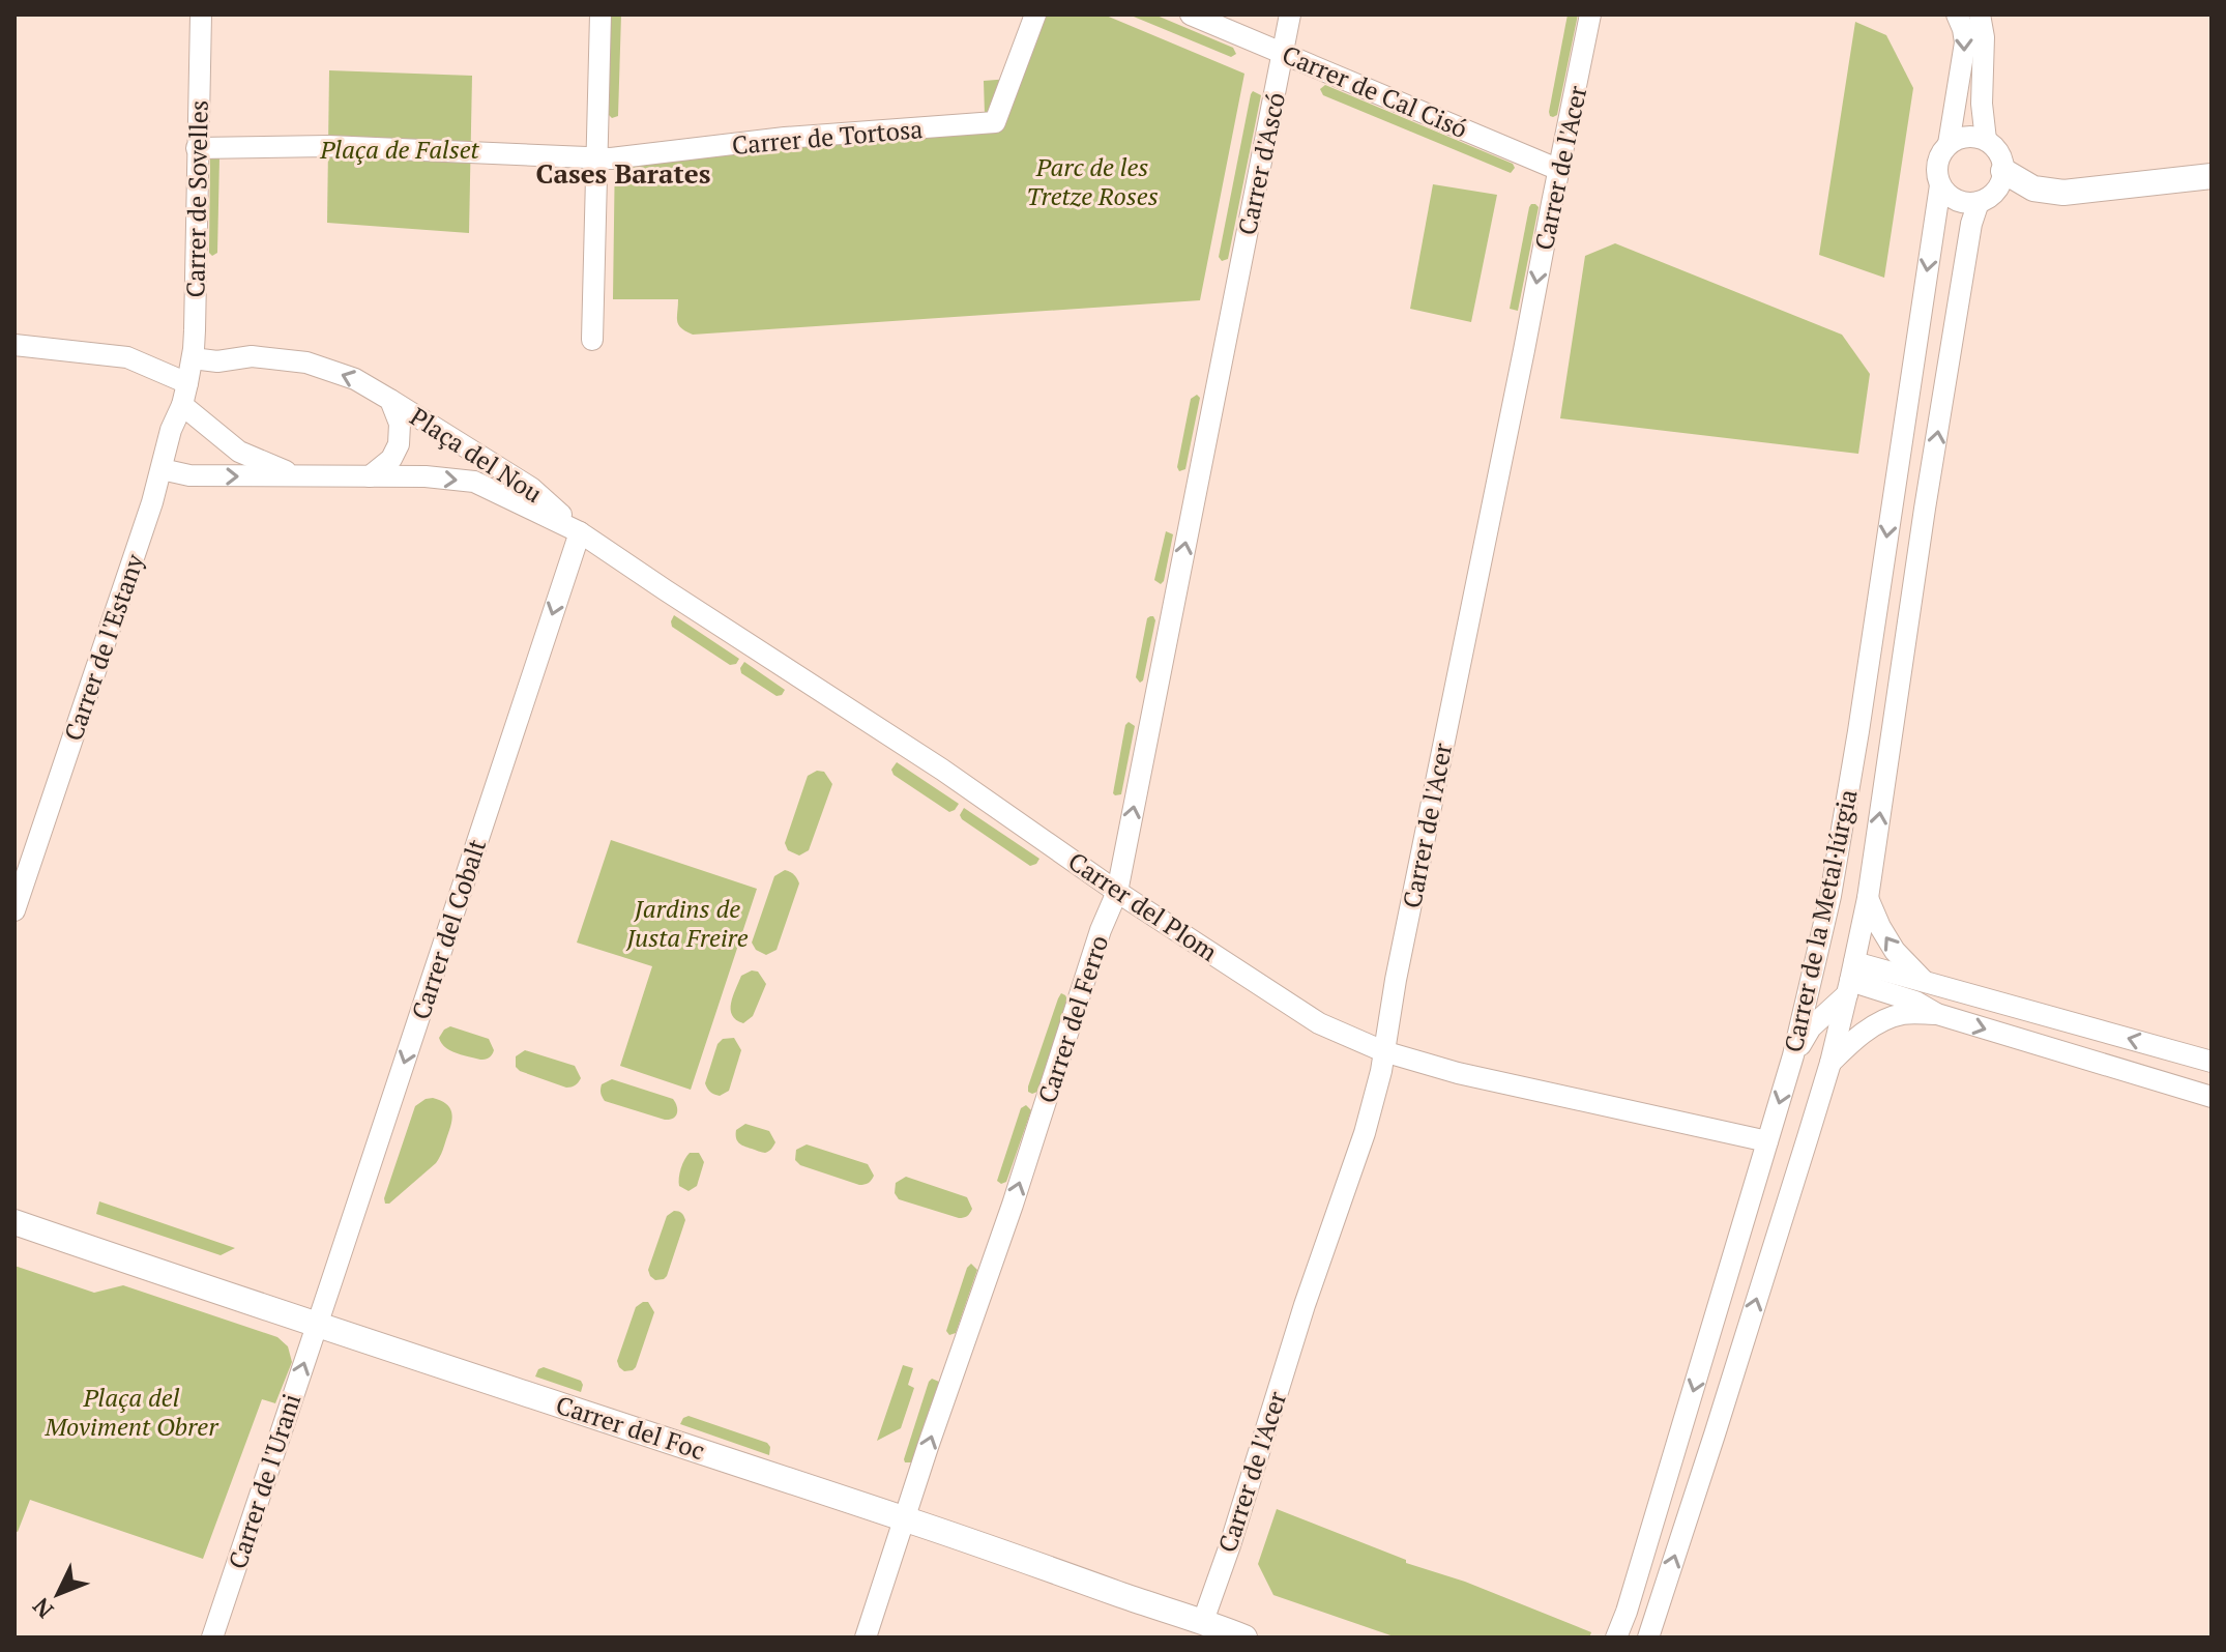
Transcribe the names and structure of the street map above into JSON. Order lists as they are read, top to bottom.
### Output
{
  "streets": {
    "street": [
      "Carrer de Cal Cisó",
      "Carrer de Tortosa",
      "Carrer d'Ascó",
      "Carrer de l'Acer",
      "Carrer de Sovelles",
      "Plaça del Nou",
      "Carrer de l'Estany",
      "Carrer del Plom",
      "Carrer de la Metal·lúrgia",
      "Carrer del Cobalt",
      "Carrer del Ferro",
      "Carrer del Foc",
      "Carrer de l'Urani"
    ]
  },
  "crossings": [
    ["Carrer de Cal Cisó", "Carrer d'Ascó"],
    ["Carrer de Cal Cisó", "Carrer de l'Acer"],
    ["Carrer de Tortosa", "Carrer de Sovelles"],
    ["Carrer d'Ascó", "Carrer del Ferro"],
    ["Carrer de l'Acer", "Carrer del Plom"],
    ["Carrer de l'Acer", "Carrer del Foc"],
    ["Carrer de Sovelles", "Plaça del Nou"],
    ["Carrer de Sovelles", "Carrer de l'Estany"],
    ["Plaça del Nou", "Carrer de l'Estany"],
    ["Plaça del Nou", "Carrer del Plom"],
    ["Plaça del Nou", "Carrer del Cobalt"],
    ["Carrer del Plom", "Carrer de la Metal·lúrgia"],
    ["Carrer del Plom", "Carrer del Cobalt"],
    ["Carrer del Plom", "Carrer del Ferro"],
    ["Carrer del Cobalt", "Carrer del Foc"],
    ["Carrer del Cobalt", "Carrer de l'Urani"],
    ["Carrer del Ferro", "Carrer del Foc"],
    ["Carrer del Foc", "Carrer de l'Urani"]
  ],
  "one_way": [
    "Carrer de l'Acer",
    "Carrer del Cobalt",
    "Carrer del Ferro",
    "Carrer de l'Urani"
  ],
  "districts": ["Cases Barates"],
  "parks": [
    "Plaça de Falset",
    "Parc de les Tretze Roses",
    "Jardins de Justa Freire",
    "Plaça del Moviment Obrer"
  ],
  "north": "bottom left"
}
